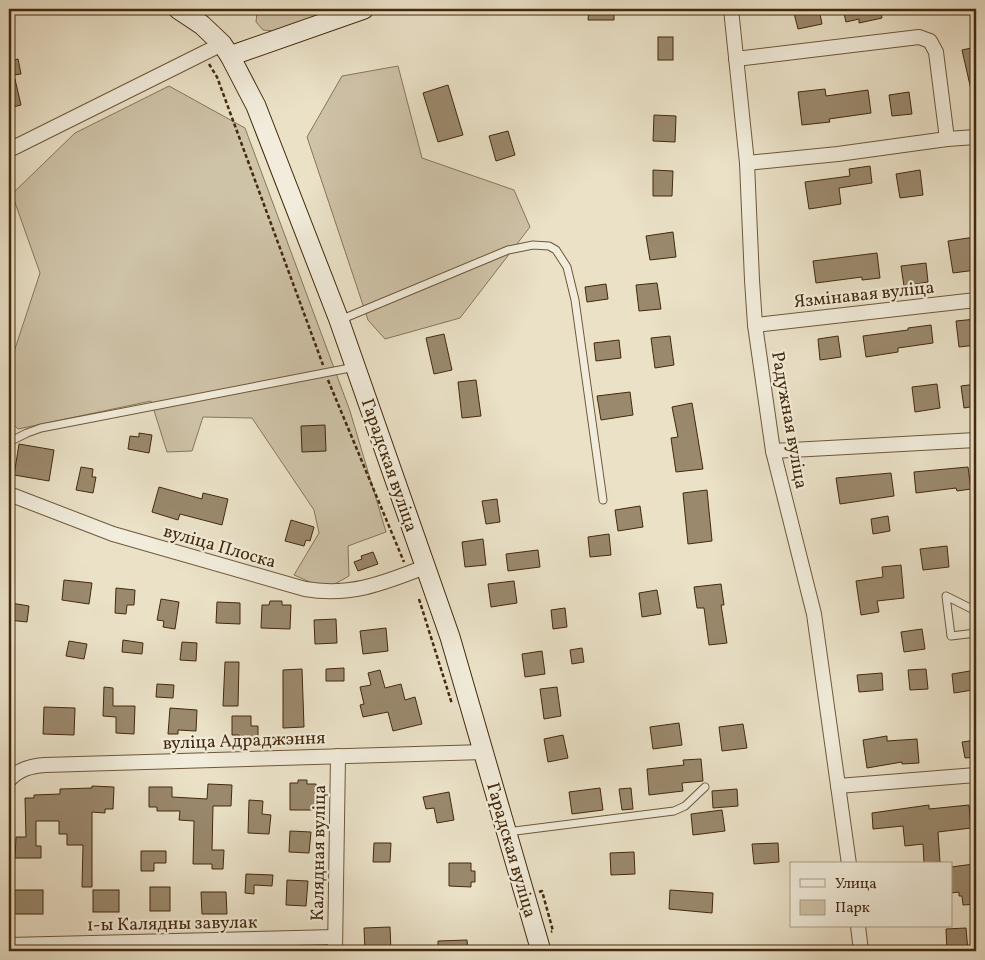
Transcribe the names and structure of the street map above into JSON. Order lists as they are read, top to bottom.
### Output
{
  "streets": {
    "main road": ["Гарадская вуліца"],
    "street": [
      "Язмінавая вуліца",
      "Радужная вуліца",
      "вуліца Плоска",
      "вуліца Адраджэння",
      "Калядная вуліца",
      "1-ы Калядны завулак"
    ]
  },
  "crossings": [
    ["Язмінавая вуліца", "Радужная вуліца"],
    ["Гарадская вуліца", "вуліца Плоска"],
    ["Гарадская вуліца", "вуліца Адраджэння"],
    ["вуліца Адраджэння", "Калядная вуліца"],
    ["Калядная вуліца", "1-ы Калядны завулак"]
  ],
  "legend": ["Улица", "Парк"]
}
